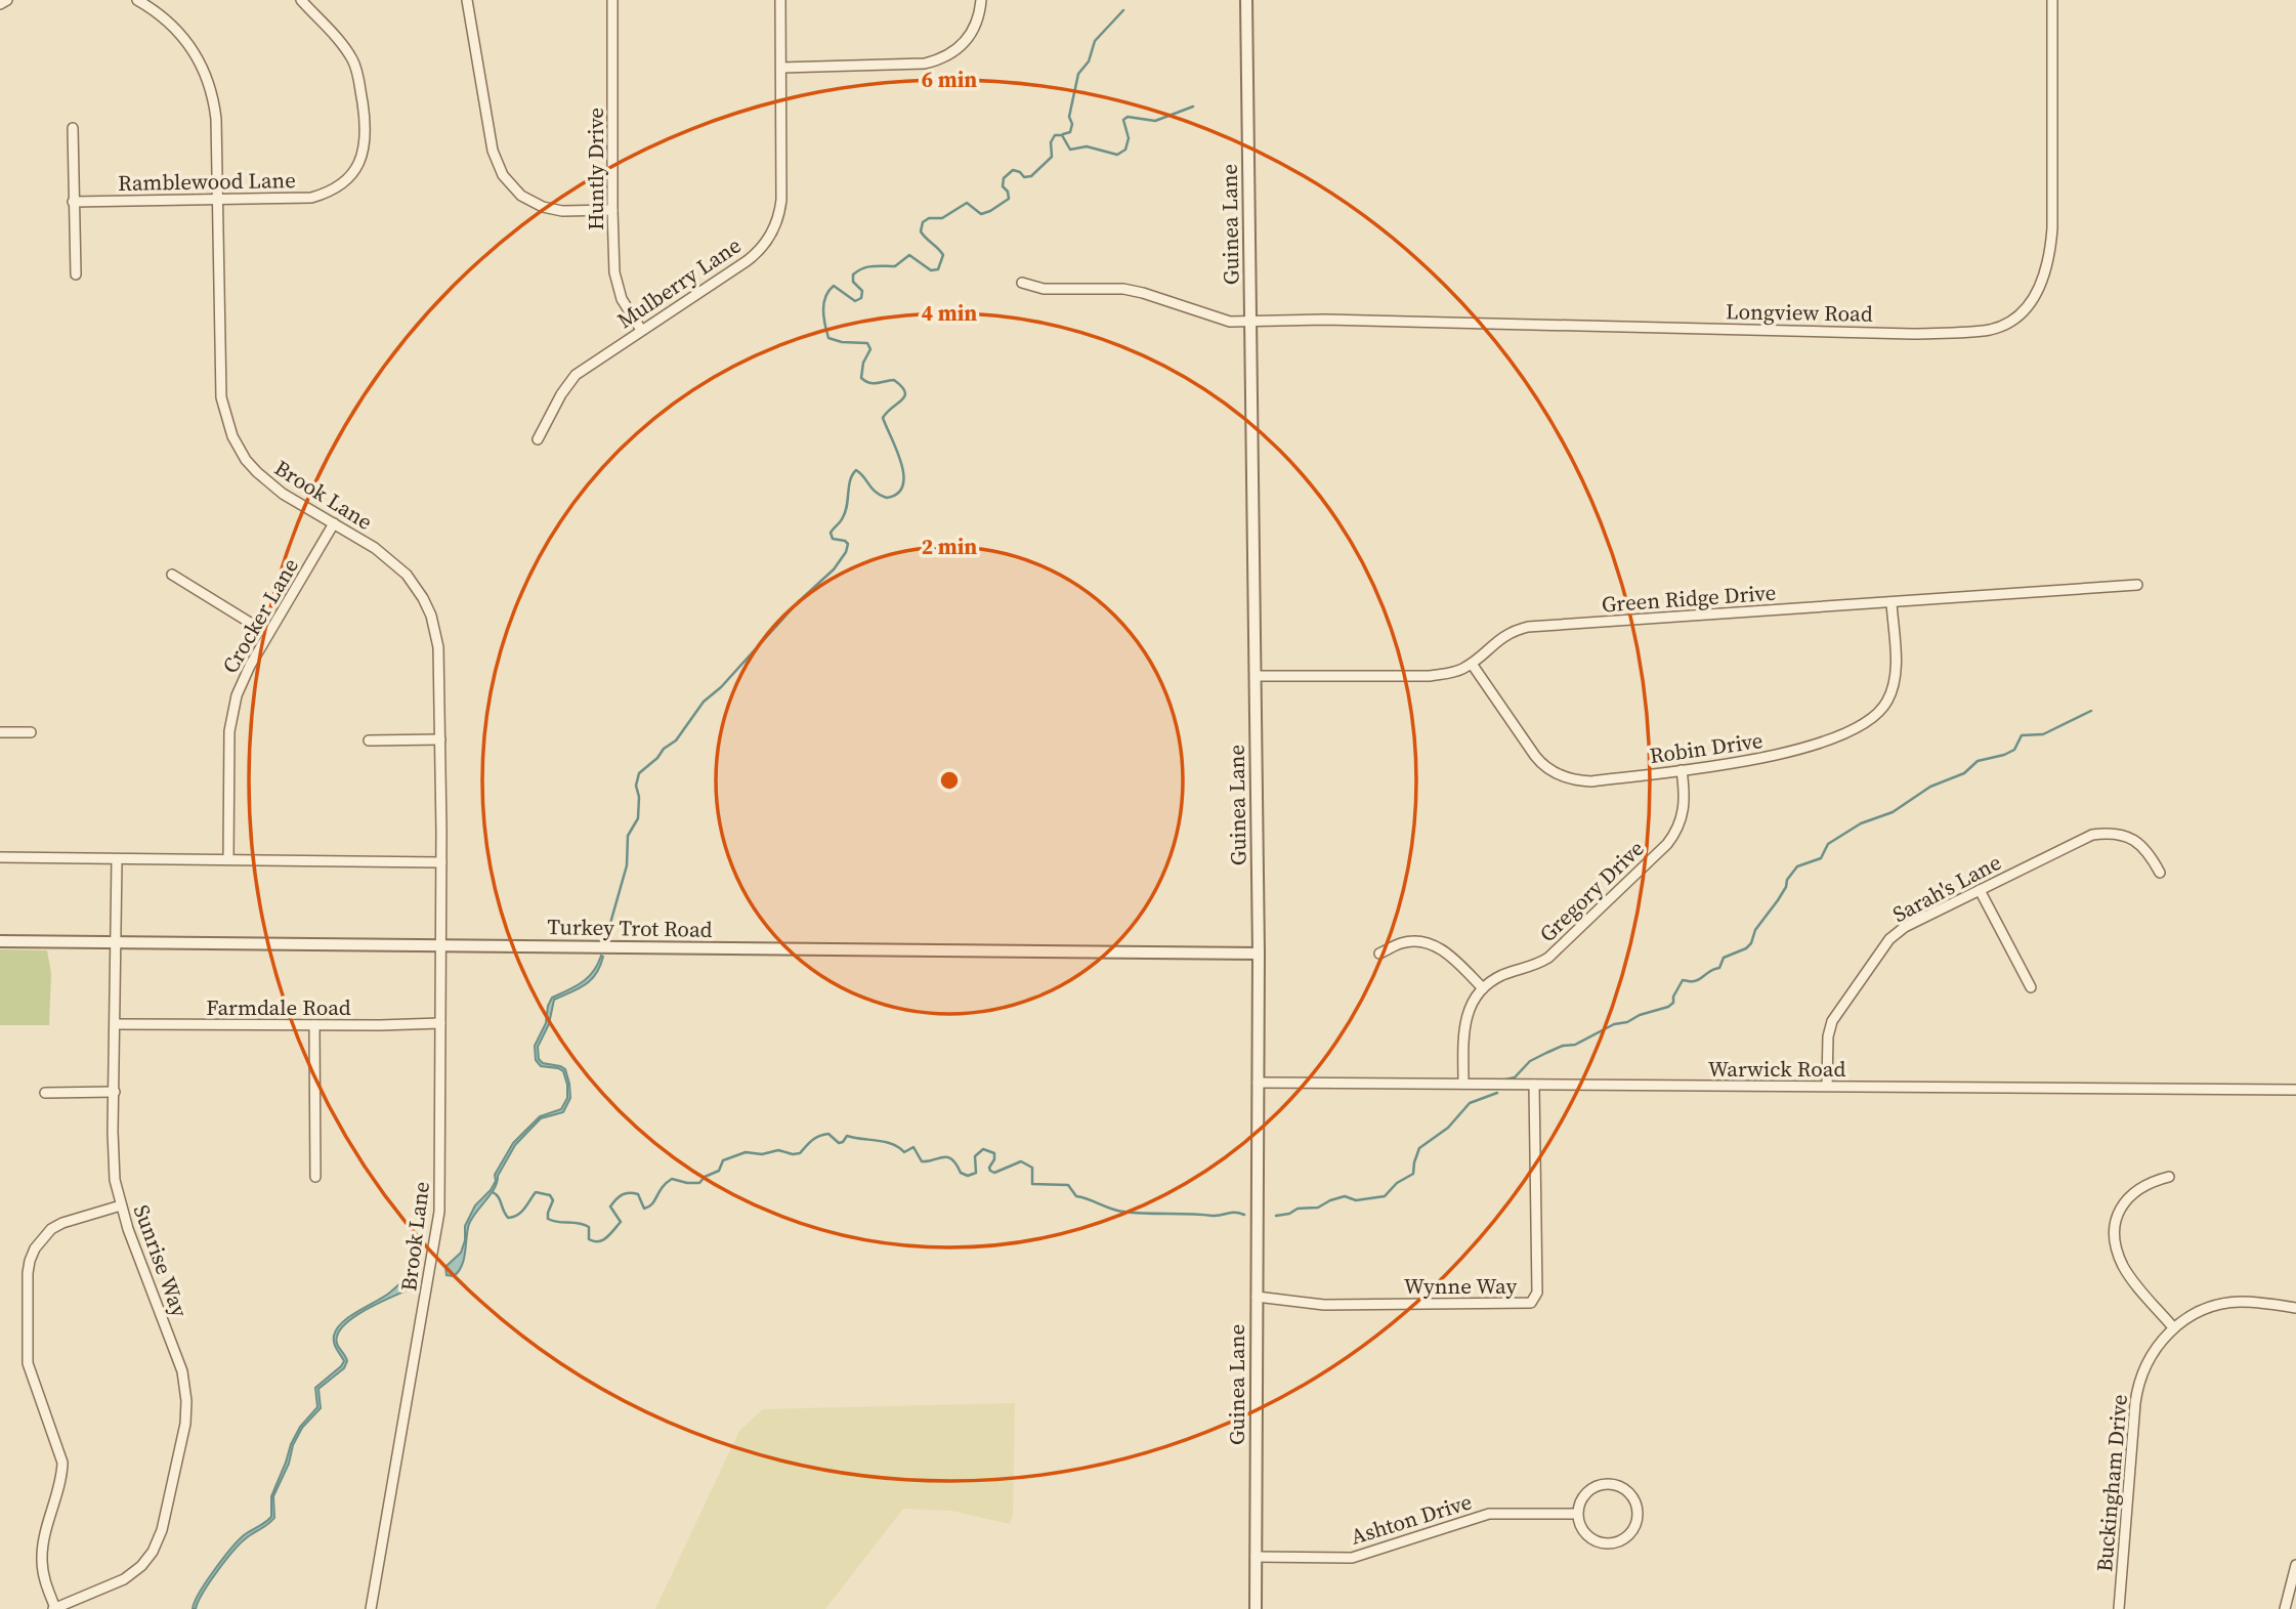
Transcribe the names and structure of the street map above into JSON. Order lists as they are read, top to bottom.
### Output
{
  "streets": {
    "street": [
      "Huntly Drive",
      "Ramblewood Lane",
      "Guinea Lane",
      "Mulberry Lane",
      "Longview Road",
      "Brook Lane",
      "Green Ridge Drive",
      "Crocker Lane",
      "Robin Drive",
      "Sarah's Lane",
      "Gregory Drive",
      "Turkey Trot Road",
      "Farmdale Road",
      "Warwick Road",
      "Sunrise Way",
      "Wynne Way",
      "Buckingham Drive",
      "Ashton Drive"
    ]
  },
  "crossings": [
    ["Huntly Drive", "Mulberry Lane"],
    ["Ramblewood Lane", "Brook Lane"],
    ["Guinea Lane", "Longview Road"],
    ["Guinea Lane", "Green Ridge Drive"],
    ["Guinea Lane", "Turkey Trot Road"],
    ["Guinea Lane", "Warwick Road"],
    ["Guinea Lane", "Wynne Way"],
    ["Guinea Lane", "Ashton Drive"],
    ["Brook Lane", "Crocker Lane"],
    ["Brook Lane", "Turkey Trot Road"],
    ["Brook Lane", "Farmdale Road"],
    ["Green Ridge Drive", "Robin Drive"],
    ["Robin Drive", "Gregory Drive"],
    ["Sarah's Lane", "Warwick Road"],
    ["Turkey Trot Road", "Sunrise Way"],
    ["Farmdale Road", "Sunrise Way"],
    ["Warwick Road", "Wynne Way"]
  ],
  "rings": ["6 min", "4 min", "2 min"]
}
